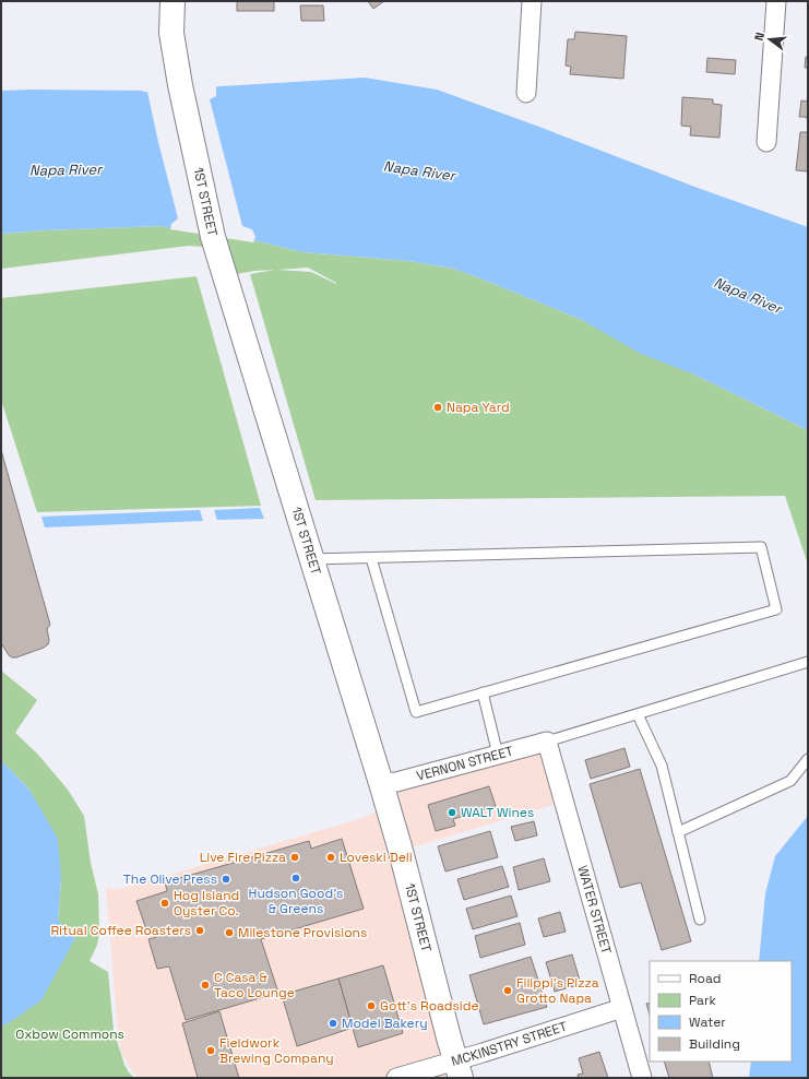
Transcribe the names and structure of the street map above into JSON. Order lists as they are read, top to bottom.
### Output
{
  "streets": {
    "main road": ["1ST STREET"],
    "street": ["VERNON STREET", "WATER STREET", "MCKINSTRY STREET"]
  },
  "crossings": [
    ["1ST STREET", "VERNON STREET"],
    ["1ST STREET", "MCKINSTRY STREET"],
    ["VERNON STREET", "WATER STREET"],
    ["WATER STREET", "MCKINSTRY STREET"]
  ],
  "water": ["Napa River"],
  "parks": ["Oxbow Commons"],
  "places": [
    "Napa Yard",
    "WALT Wines",
    "Live Fire Pizza",
    "Loveski Deli",
    "Hudson Good's & Greens",
    "The Olive Press",
    "Hog Island Oyster Co.",
    "Ritual Coffee Roasters",
    "Milestone Provisions",
    "C Casa & Taco Lounge",
    "Filippi's Pizza Grotto Napa",
    "Gott's Roadside",
    "Model Bakery",
    "Fieldwork Brewing Company"
  ],
  "legend": [
    "Road",
    "Park",
    "Water",
    "Building"
  ],
  "north": "left"
}
